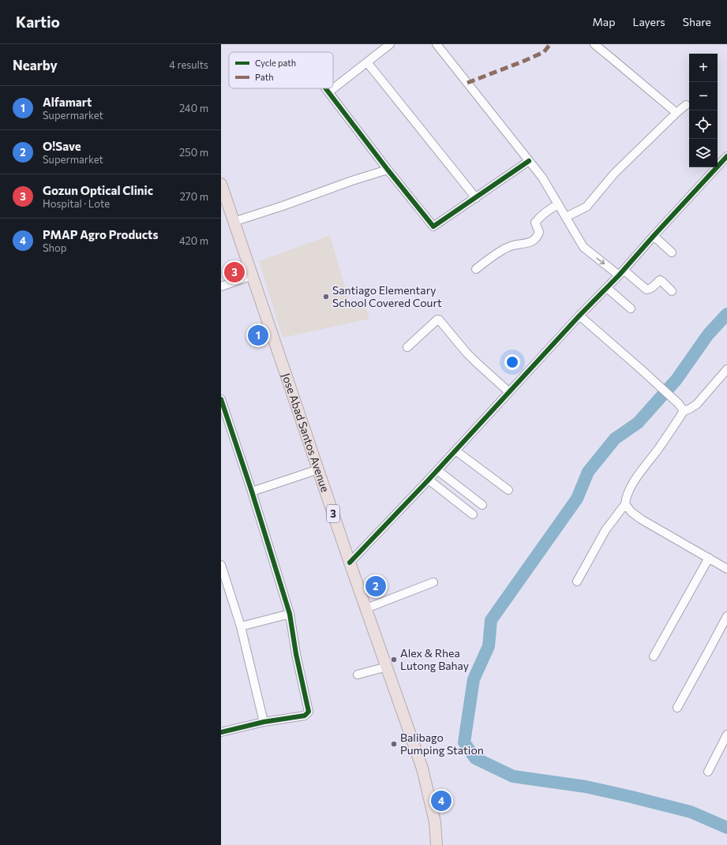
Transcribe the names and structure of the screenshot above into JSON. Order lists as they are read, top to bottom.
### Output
{
  "streets": {
    "highway": ["Jose Abad Santos Avenue", "3"]
  },
  "places": ["Santiago Elementary School Covered Court", "Alex & Rhea Lutong Bahay", "Balibago Pumping Station"],
  "legend": ["Cycle path", "Path"],
  "page": {
    "header": "Kartio",
    "nav": ["Map", "Layers", "Share"],
    "heading": ["Nearby", "4 results"],
    "map_buttons": ["+", "−"],
    "list": [
      {
        "mark": "1",
        "name": "Alfamart",
        "note": "Supermarket",
        "value": "240 m"
      },
      {
        "mark": "2",
        "name": "O!Save",
        "note": "Supermarket",
        "value": "250 m"
      },
      {
        "mark": "3",
        "name": "Gozun Optical Clinic",
        "note": "Hospital · Lote",
        "value": "270 m"
      },
      {
        "mark": "4",
        "name": "PMAP Agro Products",
        "note": "Shop",
        "value": "420 m"
      }
    ],
    "pins": [
      "3",
      "1",
      "2",
      "4"
    ]
  }
}
